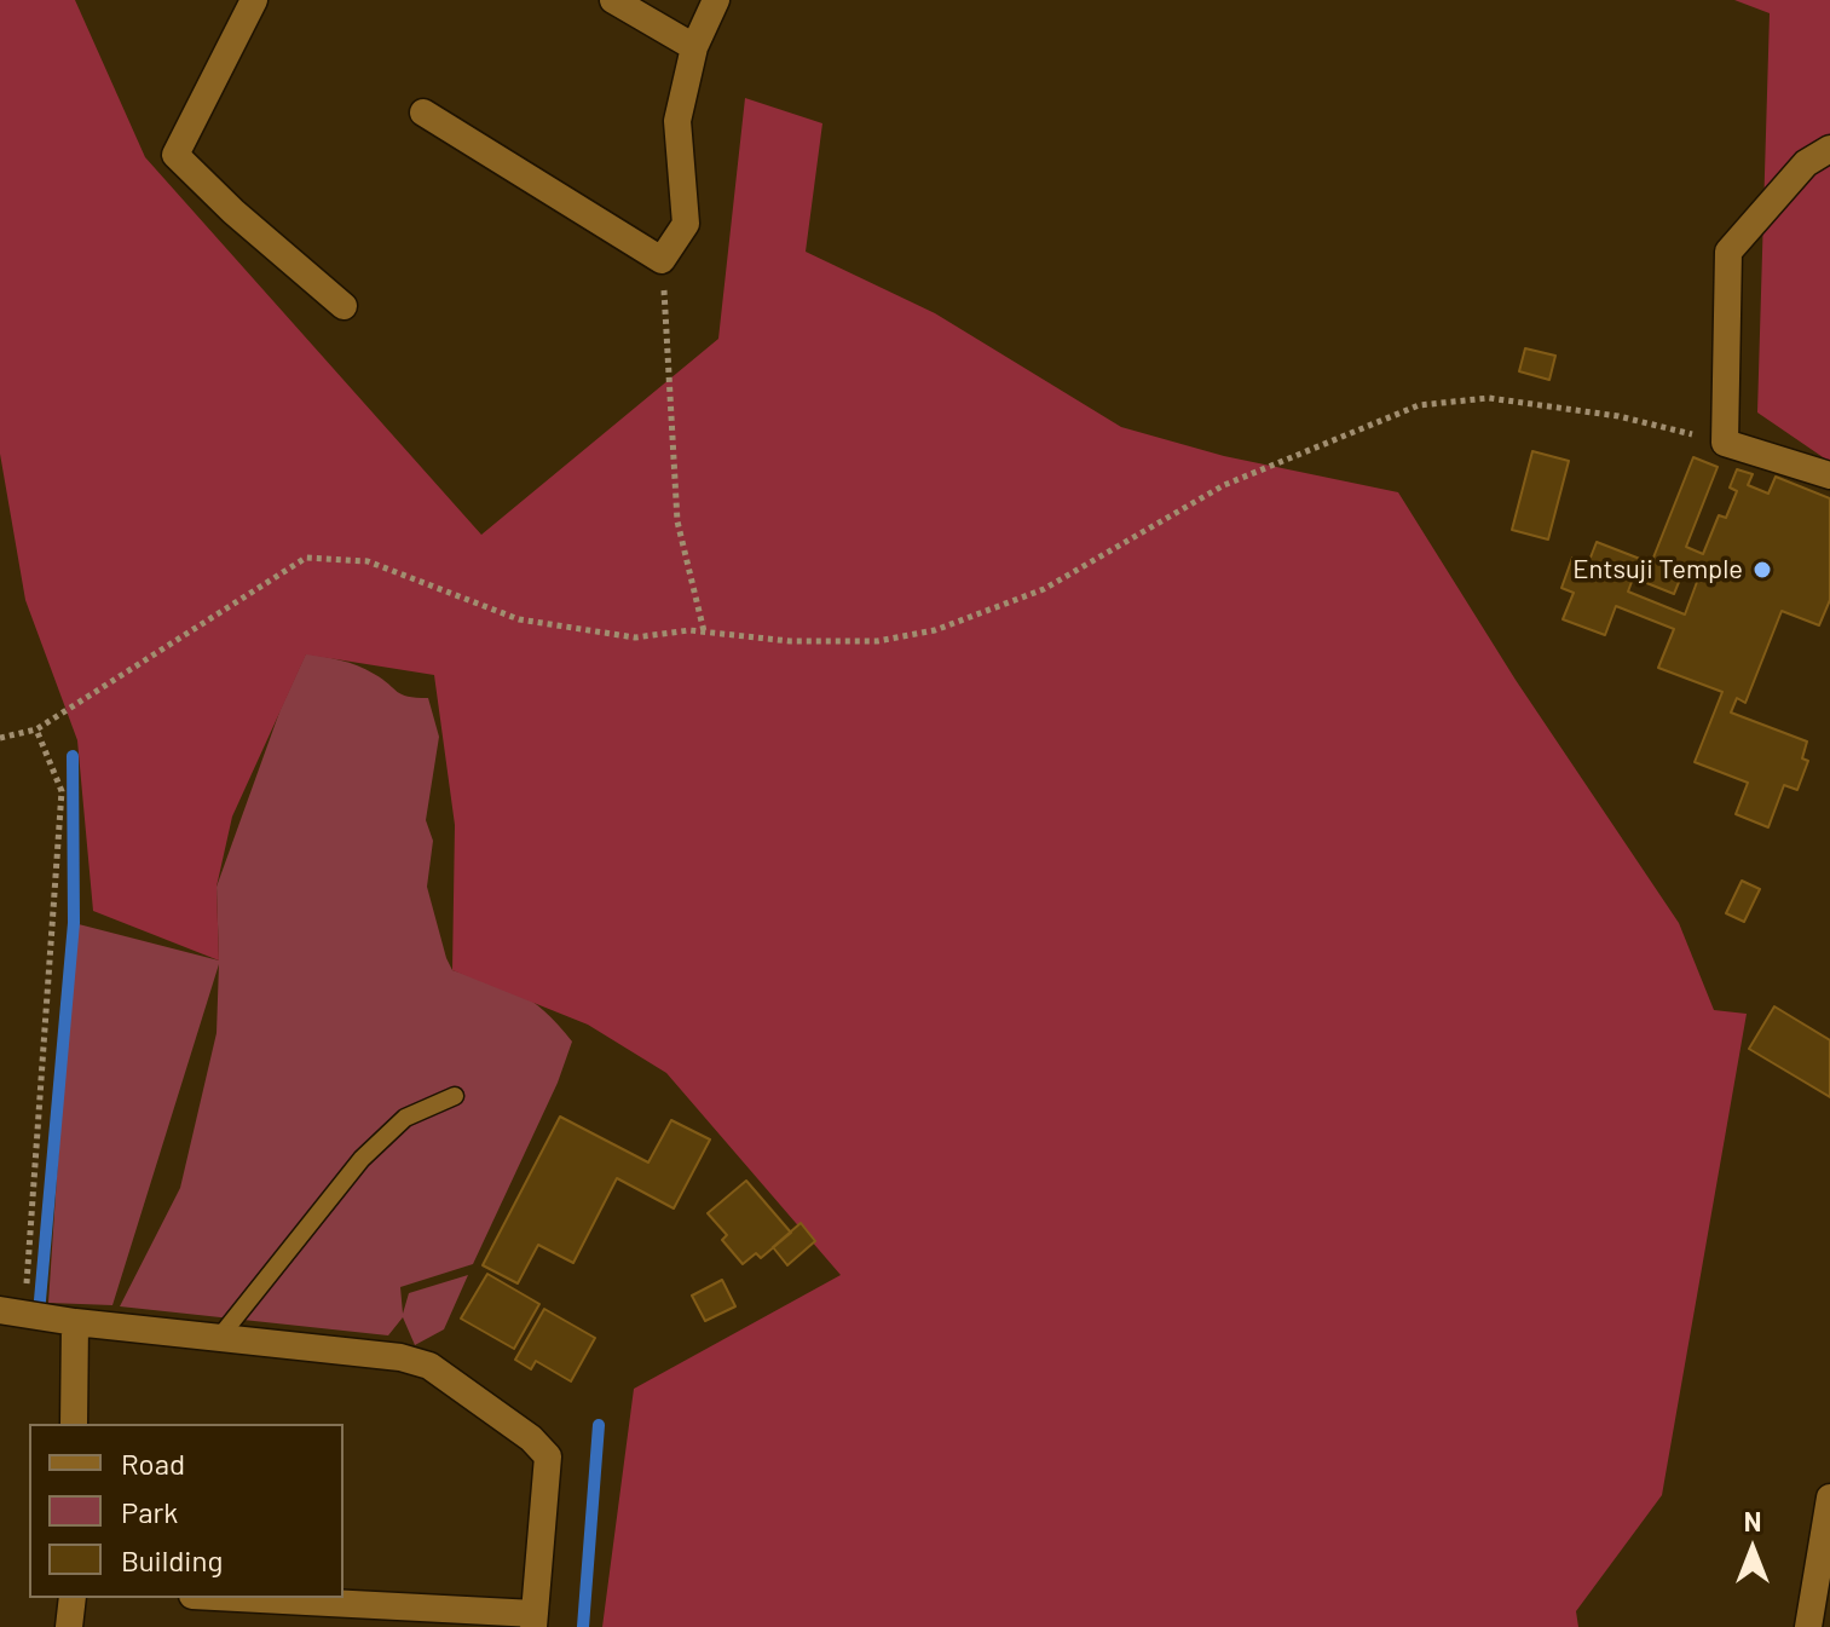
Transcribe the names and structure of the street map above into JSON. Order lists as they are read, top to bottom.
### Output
{
  "places": ["Entsuji Temple"],
  "legend": ["Road", "Park", "Building"],
  "north": "top"
}
